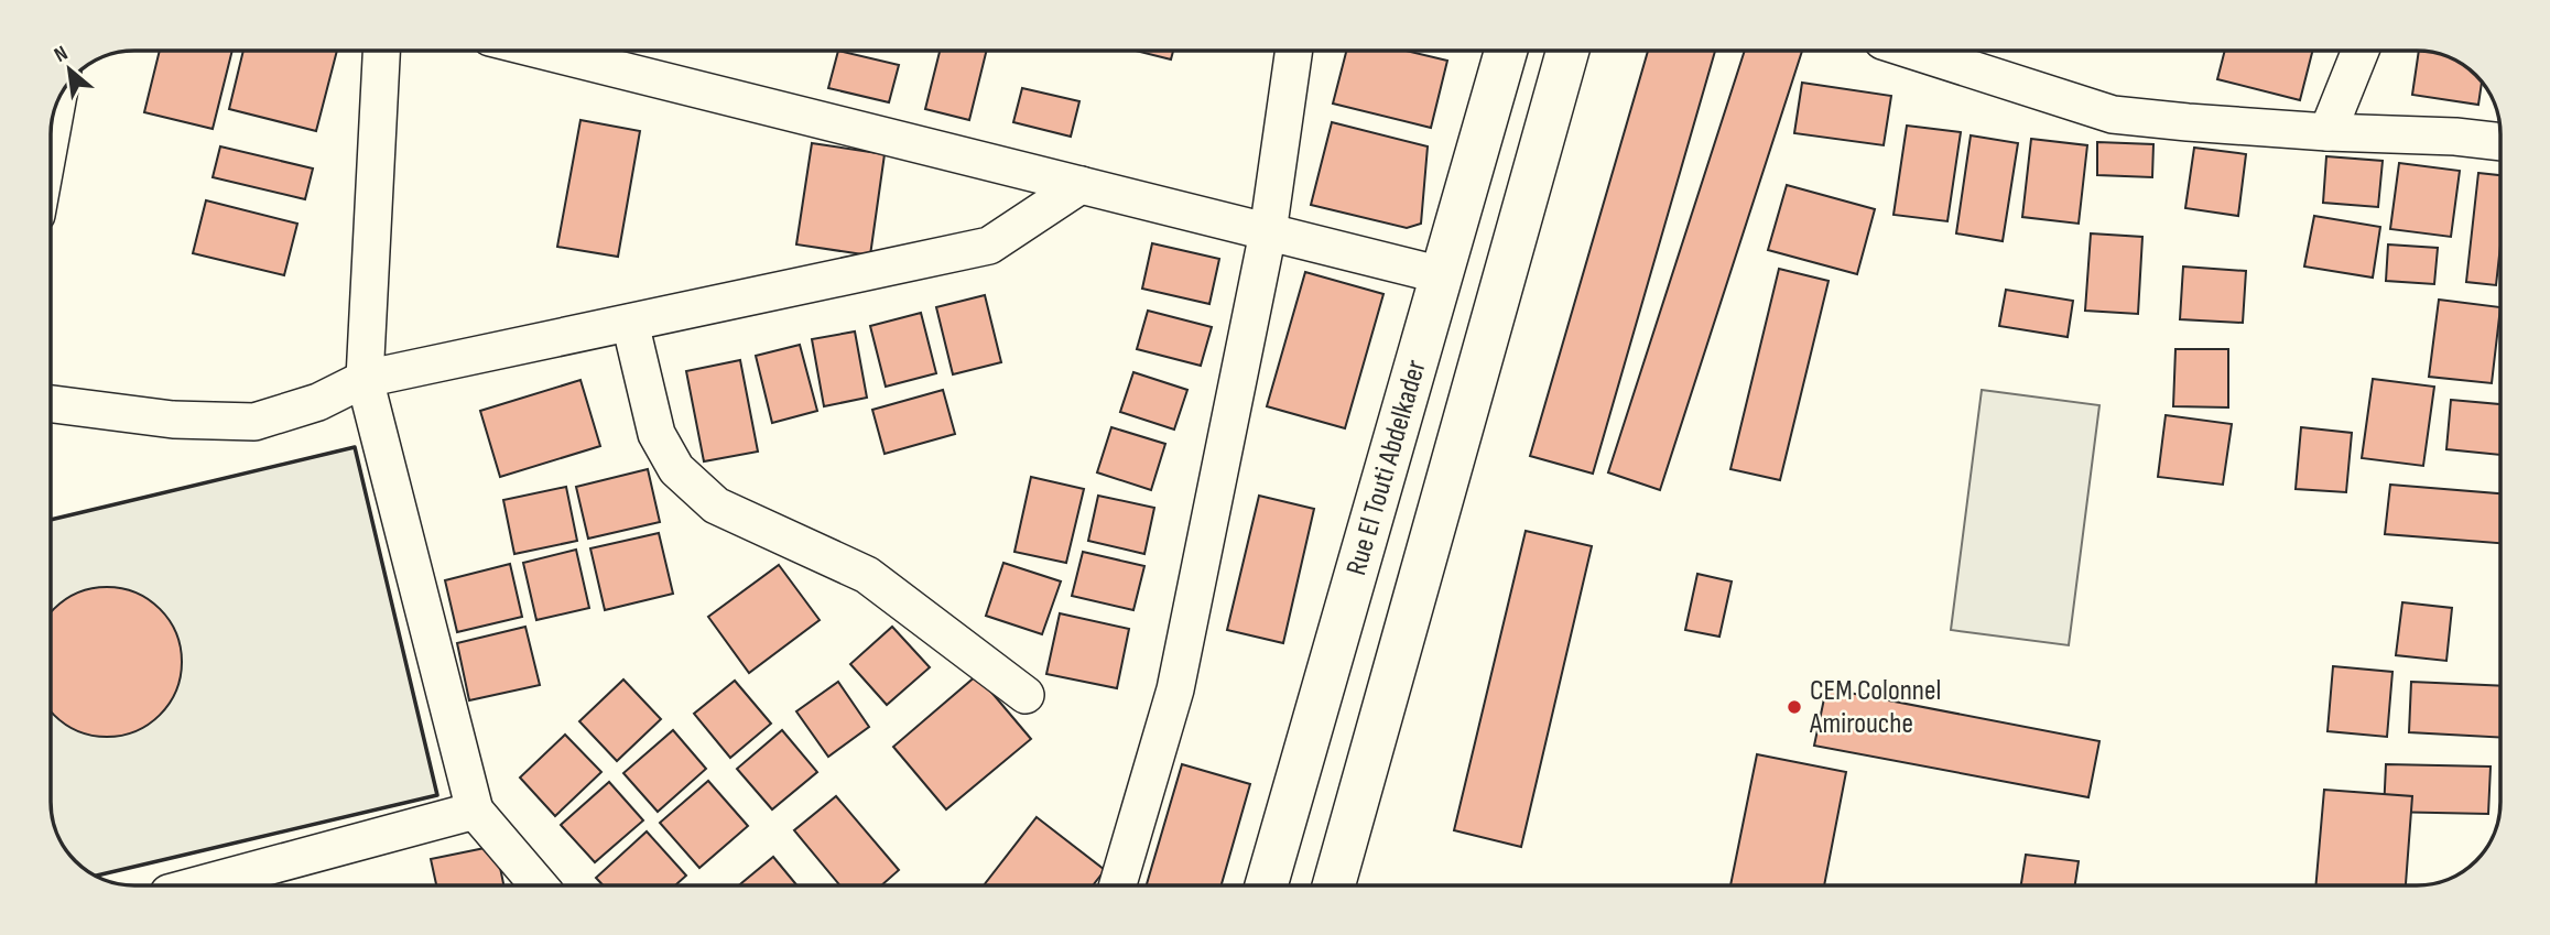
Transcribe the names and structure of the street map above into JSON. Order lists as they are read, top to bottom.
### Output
{
  "streets": {
    "street": ["Rue El Touti Abdelkader"]
  },
  "places": ["CEM Colonnel Amirouche"],
  "north": "top left"
}
